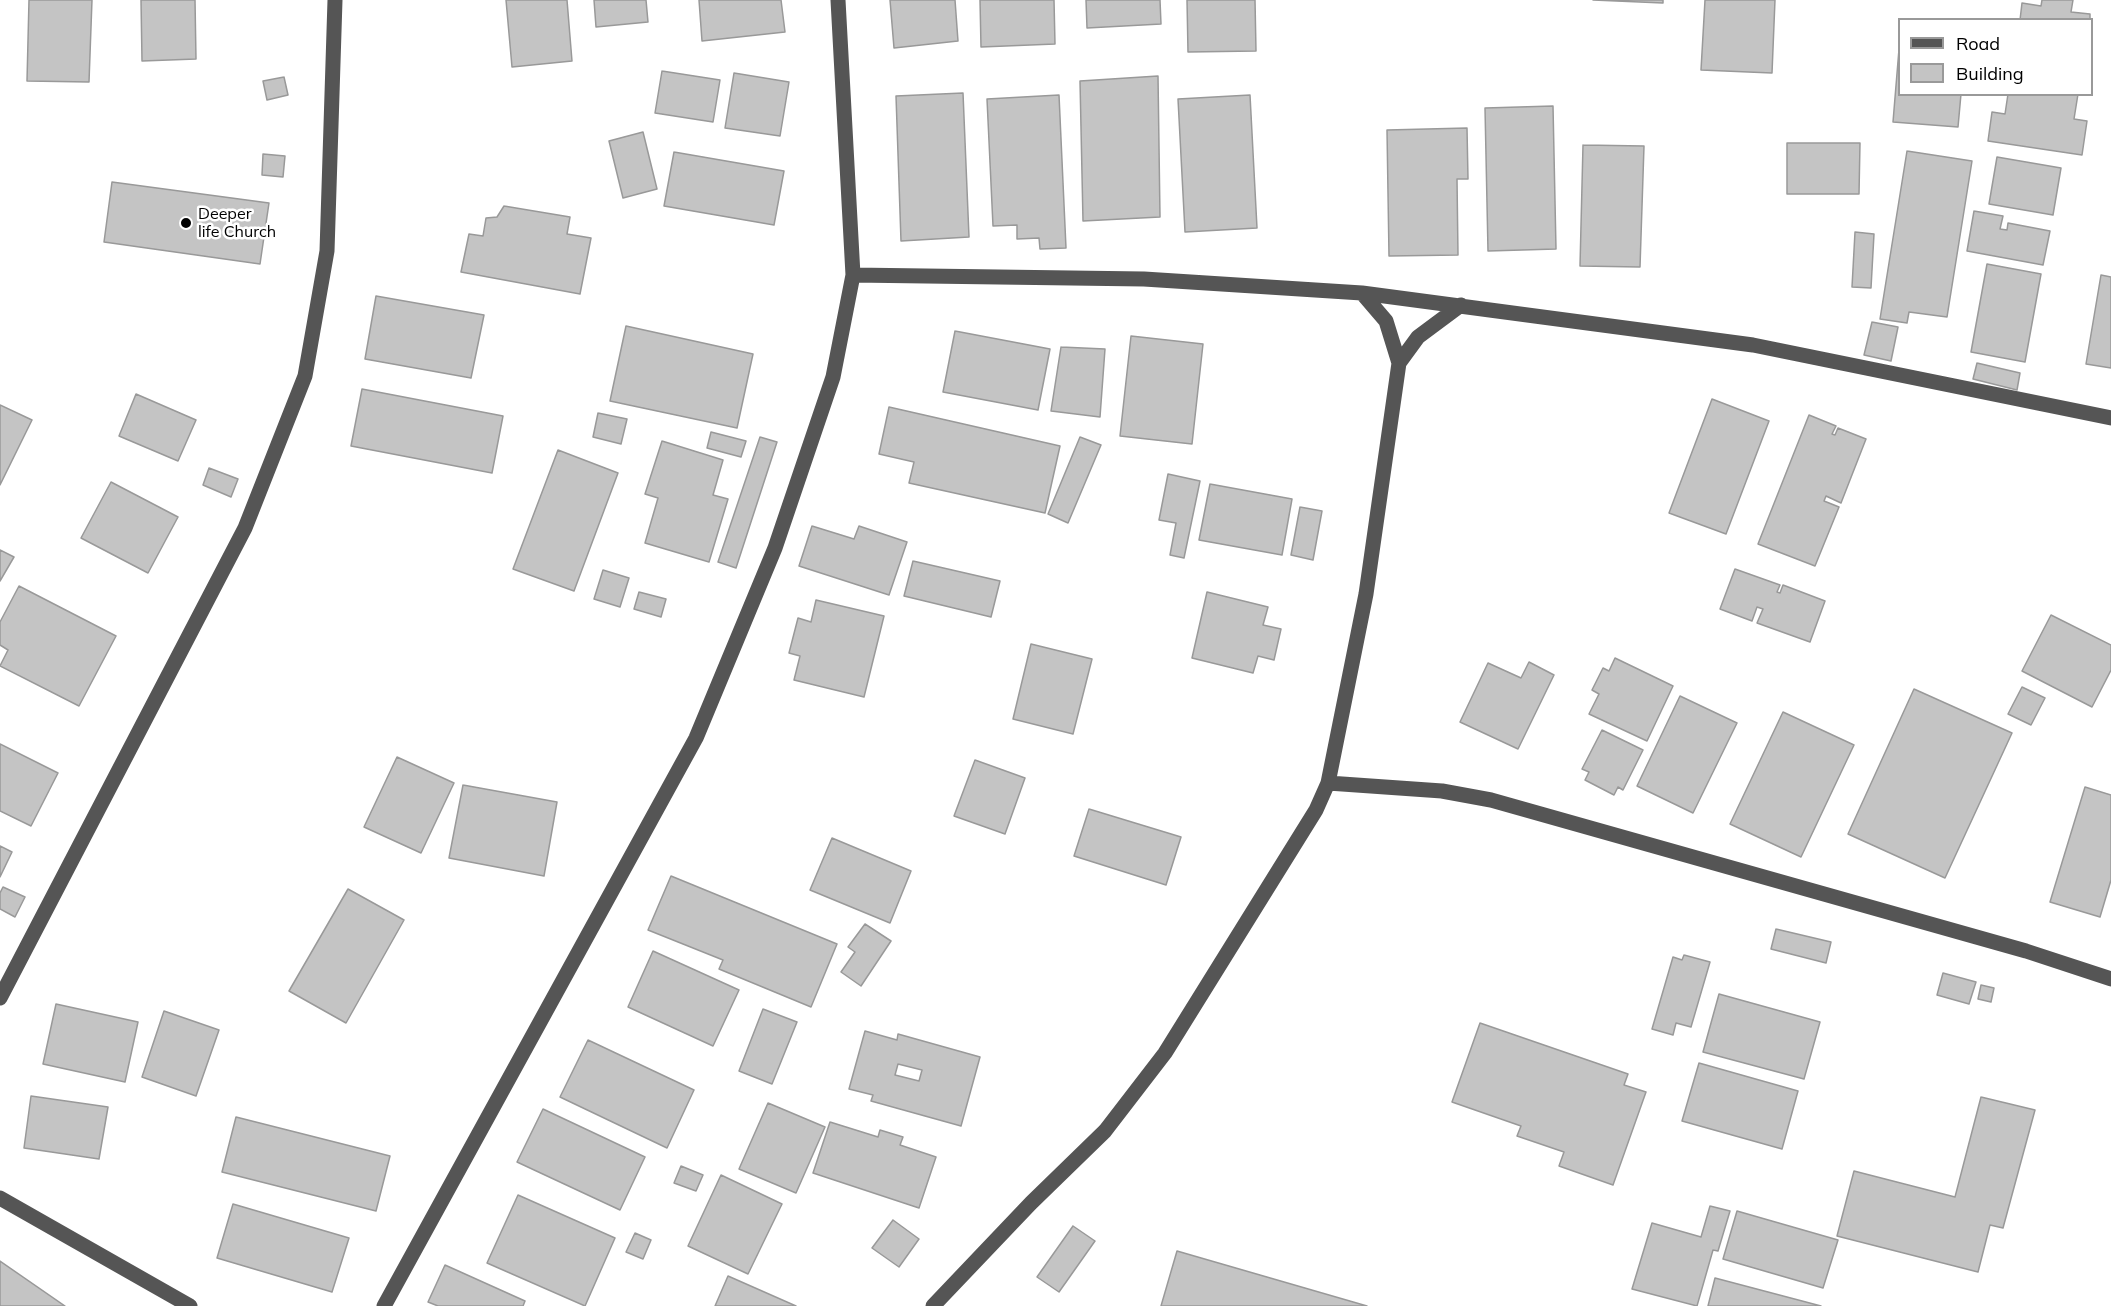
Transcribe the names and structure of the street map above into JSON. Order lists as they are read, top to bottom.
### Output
{
  "places": ["Deeper life Church"],
  "legend": ["Road", "Building"]
}
